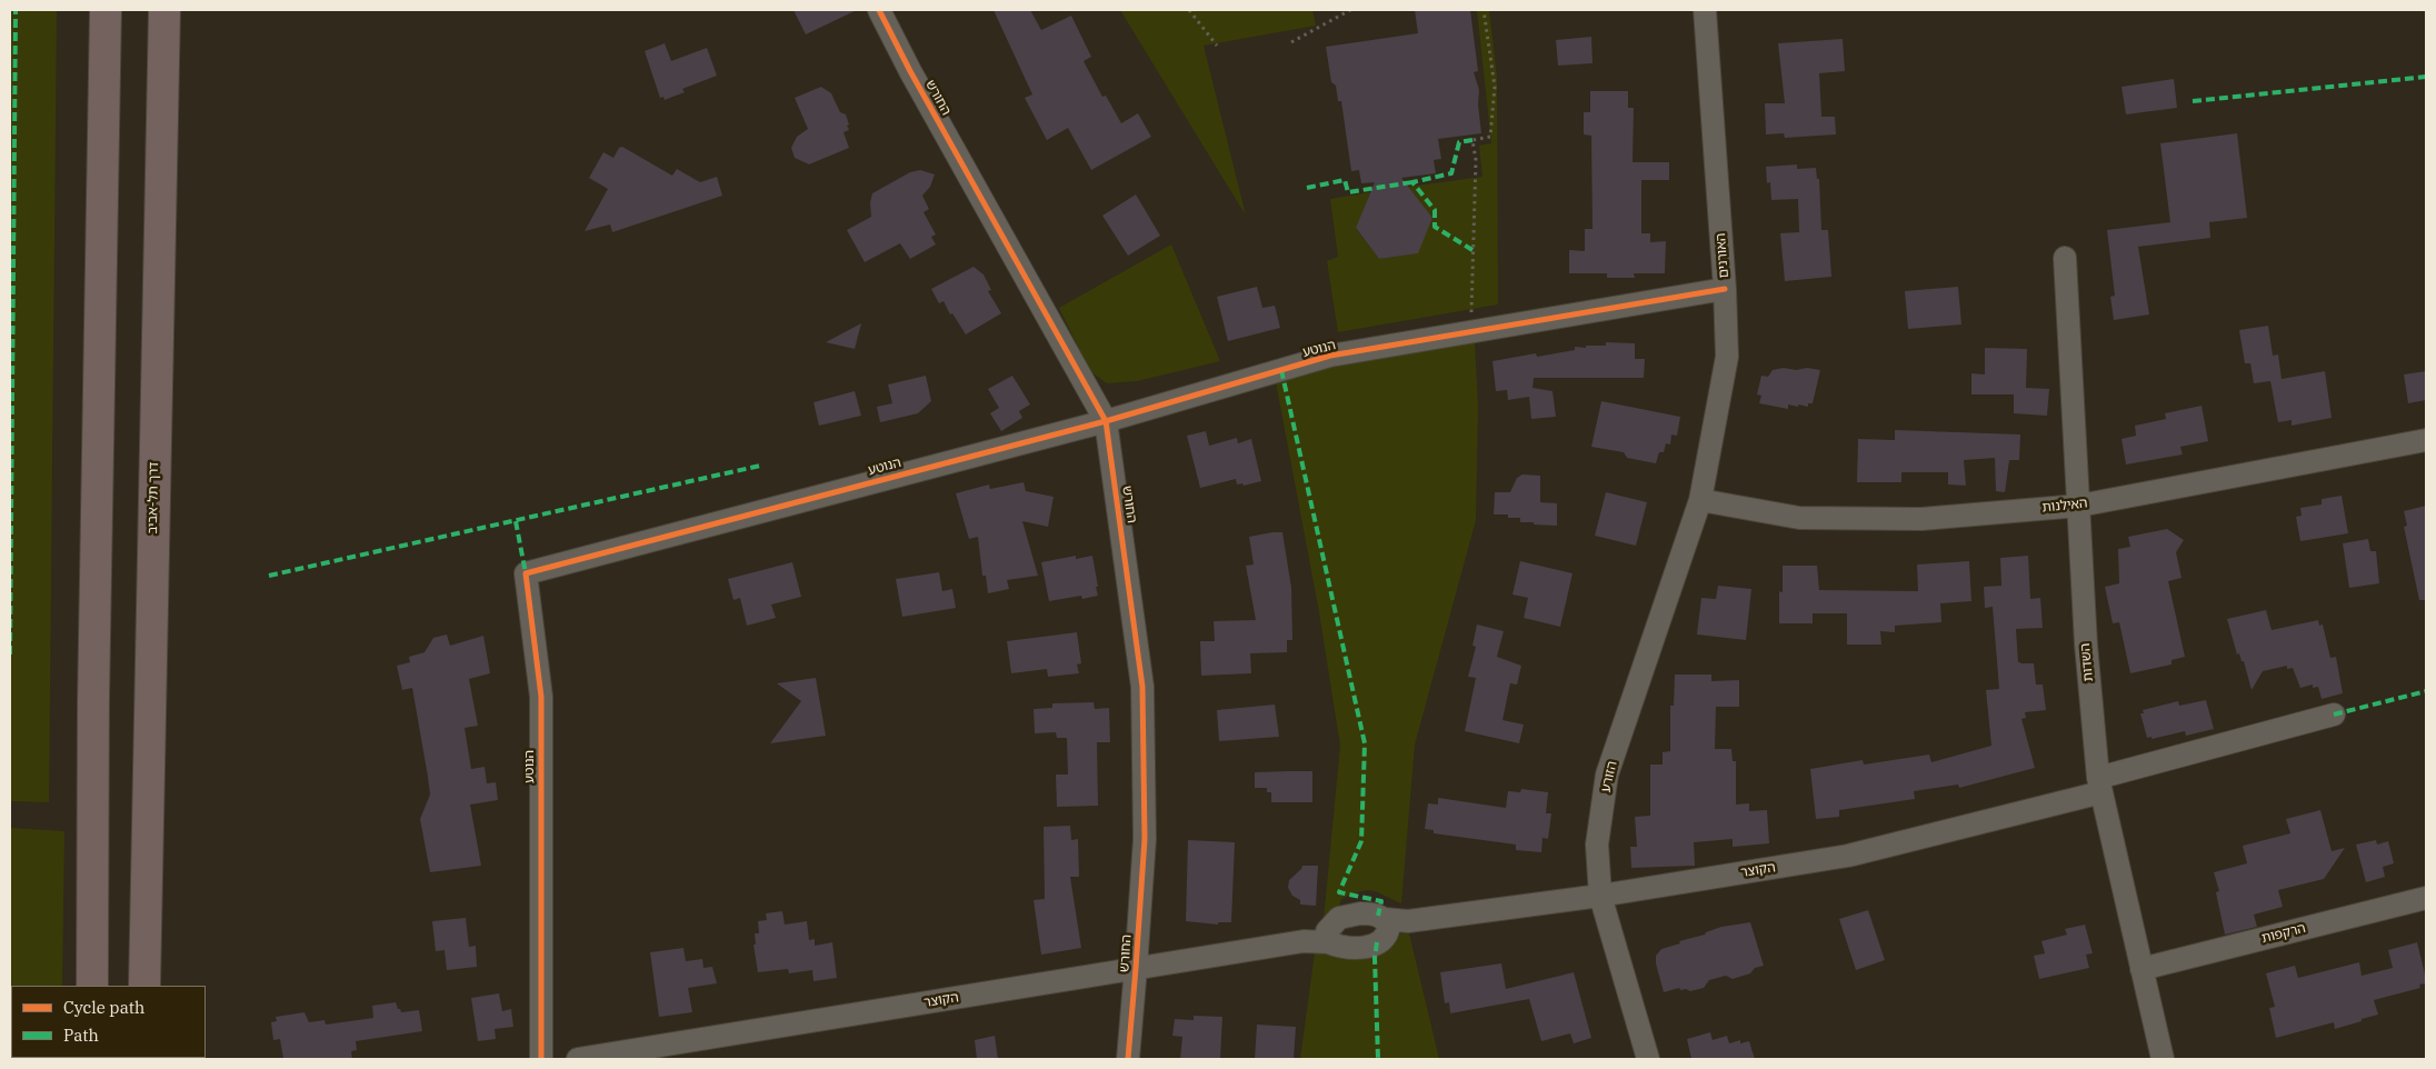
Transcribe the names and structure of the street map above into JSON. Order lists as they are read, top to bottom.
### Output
{
  "streets": {
    "highway": ["דרך תל-אביב"],
    "street": [
      "החורש",
      "האורנים",
      "הנוטע",
      "האילנות",
      "השדות",
      "הזורע",
      "הקוצר",
      "הרקפות"
    ]
  },
  "crossings": [
    ["החורש", "הנוטע"],
    ["החורש", "הקוצר"],
    ["האורנים", "הנוטע"],
    ["האורנים", "האילנות"],
    ["האורנים", "הזורע"],
    ["האילנות", "השדות"],
    ["האילנות", "הזורע"],
    ["השדות", "הקוצר"],
    ["השדות", "הרקפות"],
    ["הזורע", "הקוצר"]
  ],
  "legend": ["Cycle path", "Path"]
}
